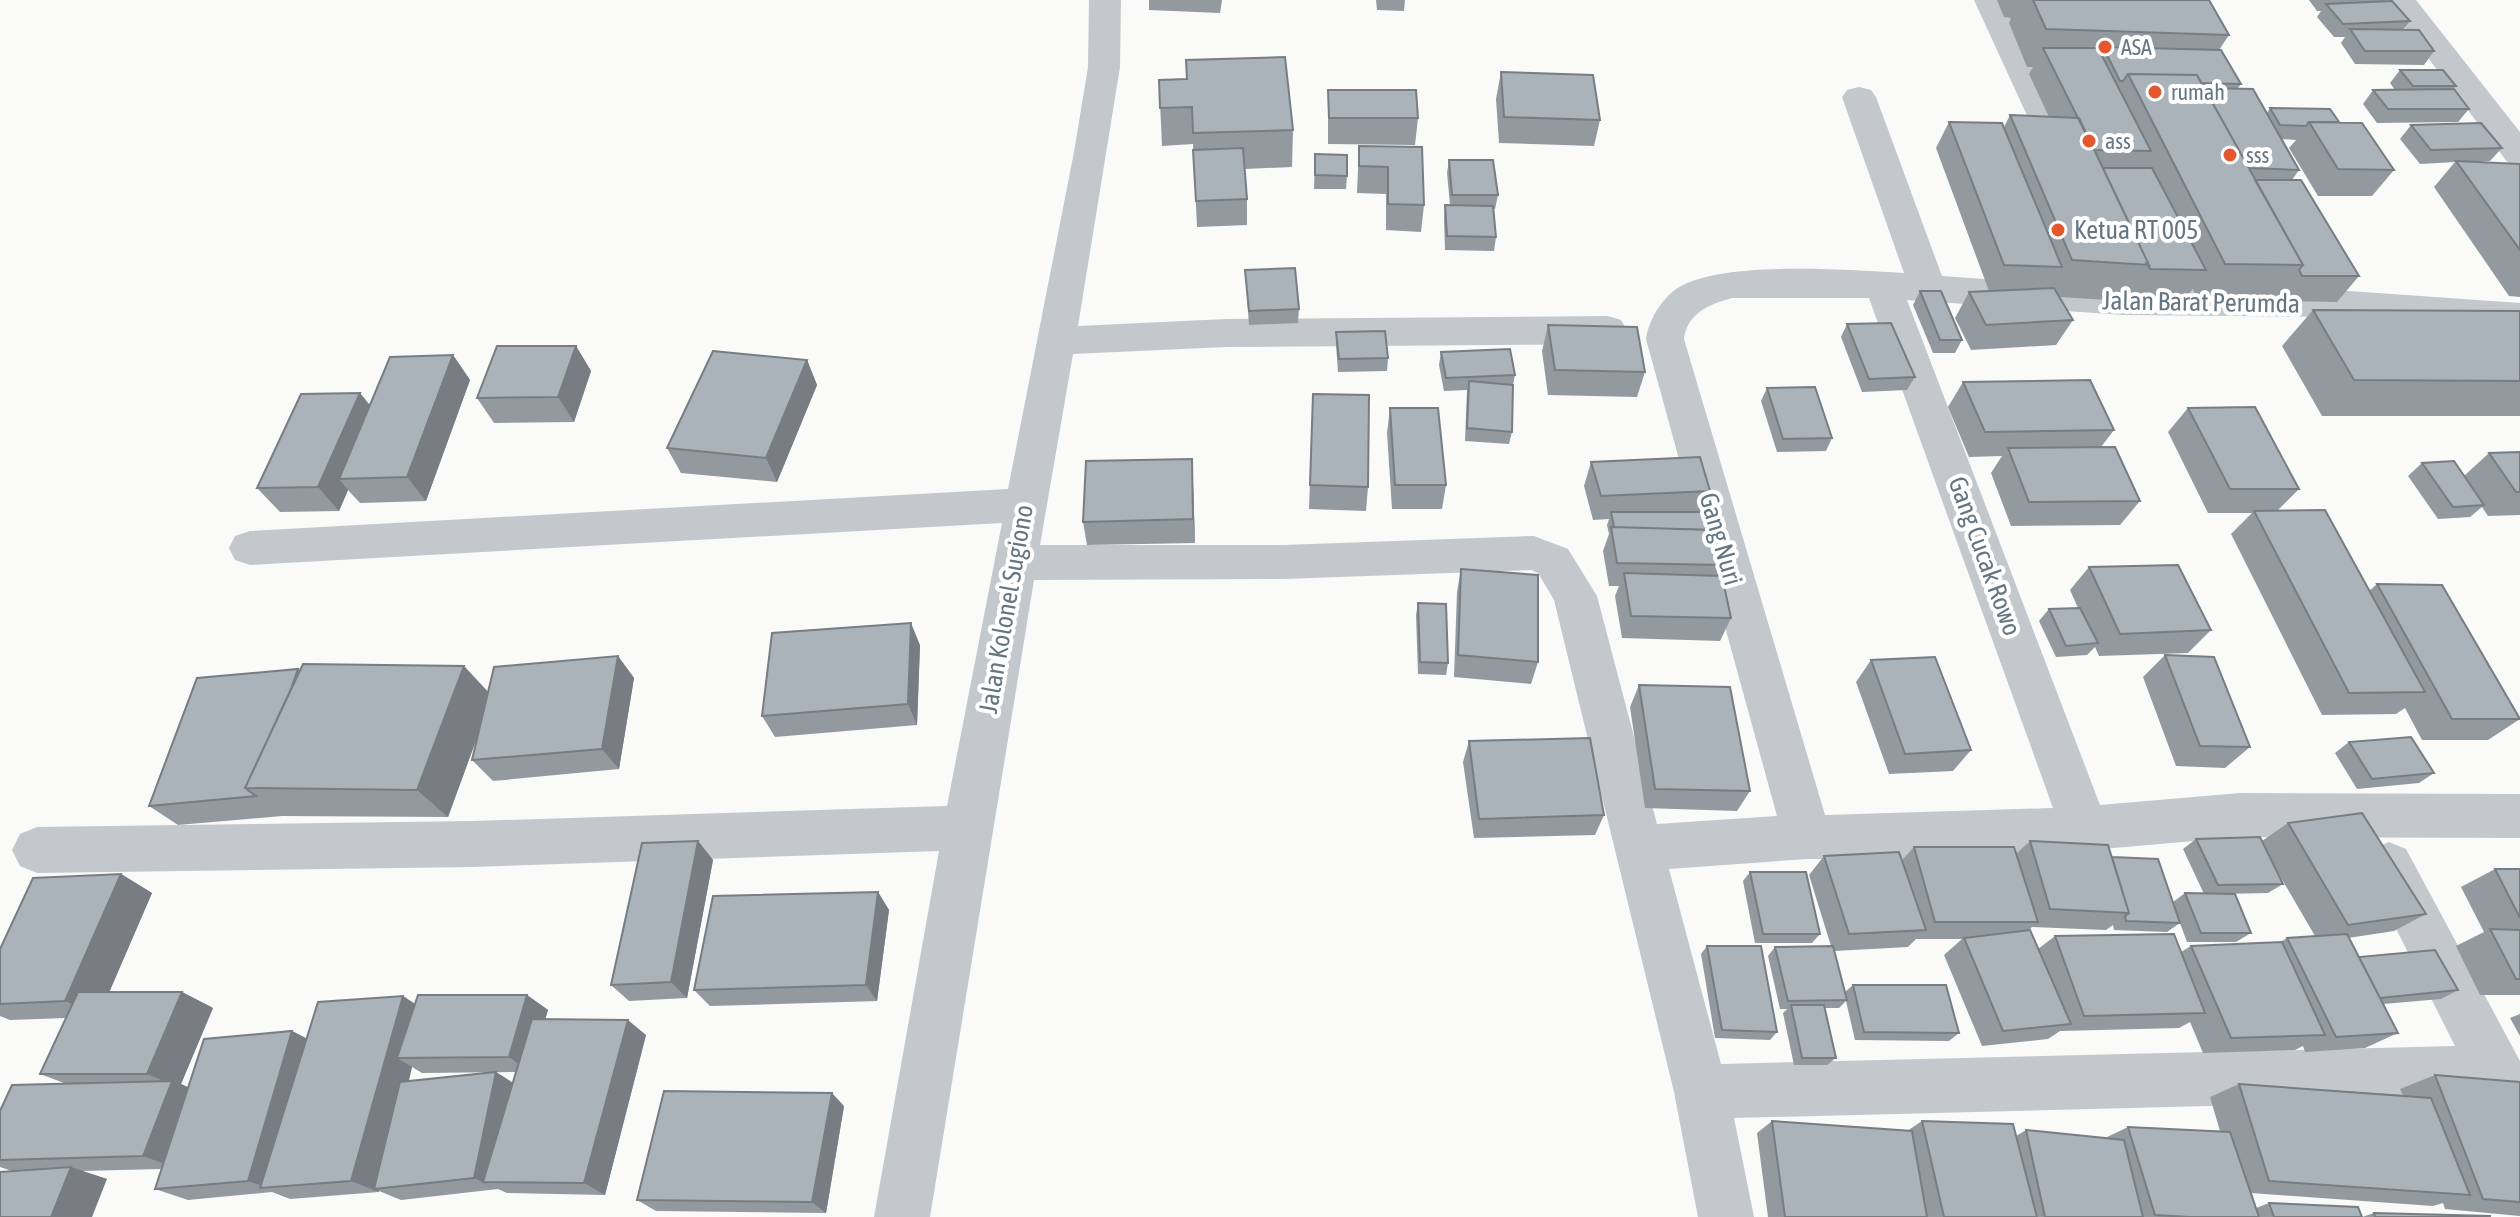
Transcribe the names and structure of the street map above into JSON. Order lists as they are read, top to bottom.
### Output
{
  "streets": {
    "street": [
      "Jalan Barat Perumda",
      "Gang Nuri",
      "Gang Cucak Rowo",
      "Jalan Kolonel Sugiono"
    ]
  },
  "crossings": [
    ["Jalan Barat Perumda", "Gang Cucak Rowo"]
  ],
  "places": [
    "ASA",
    "rumah",
    "ass",
    "sss",
    "Ketua RT 005"
  ]
}
